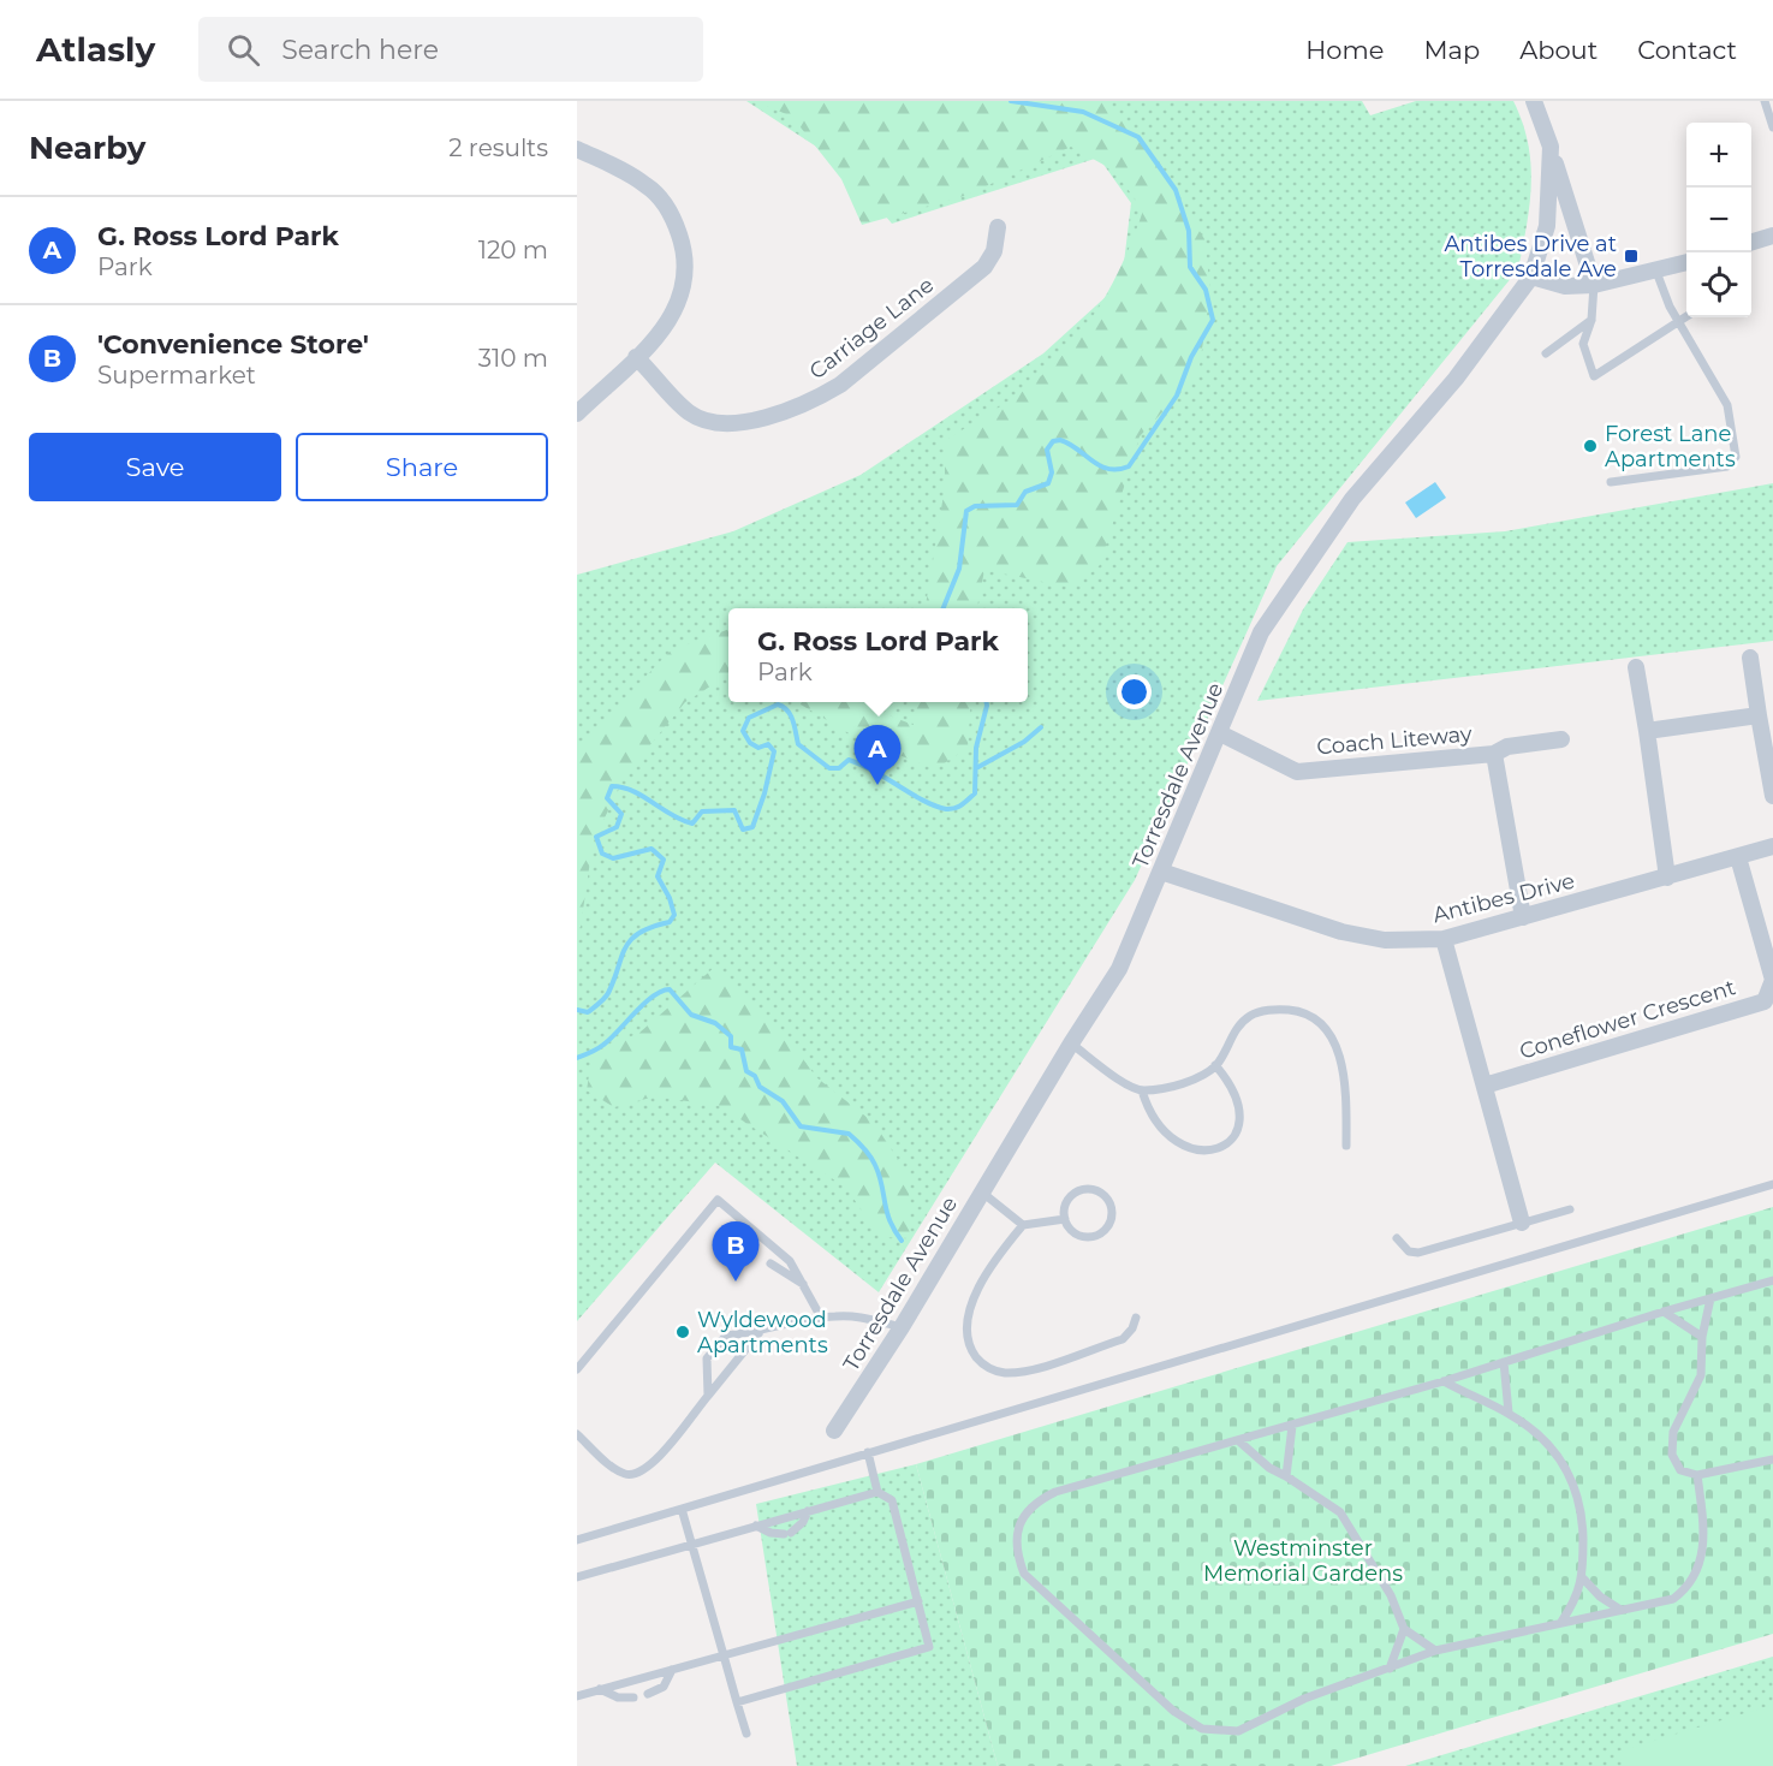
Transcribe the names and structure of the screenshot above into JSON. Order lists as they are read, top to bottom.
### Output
{
  "streets": {
    "street": [
      "Carriage Lane",
      "Coach Liteway",
      "Torresdale Avenue",
      "Antibes Drive",
      "Coneflower Crescent"
    ]
  },
  "crossings": [
    ["Coach Liteway", "Torresdale Avenue"],
    ["Coach Liteway", "Antibes Drive"],
    ["Torresdale Avenue", "Antibes Drive"],
    ["Antibes Drive", "Coneflower Crescent"]
  ],
  "parks": ["Westminster Memorial Gardens"],
  "places": {
    "transit": ["Antibes Drive at Torresdale Ave"],
    "other": ["Forest Lane Apartments", "Wyldewood Apartments"]
  },
  "page": {
    "header": "Atlasly",
    "search": "Search here",
    "nav": [
      "Home",
      "Map",
      "About",
      "Contact"
    ],
    "heading": ["Nearby", "2 results"],
    "map_buttons": ["+", "−"],
    "list": [
      {
        "mark": "A",
        "name": "G. Ross Lord Park",
        "note": "Park",
        "value": "120 m"
      },
      {
        "mark": "B",
        "name": "'Convenience Store'",
        "note": "Supermarket",
        "value": "310 m"
      }
    ],
    "buttons": ["Save", "Share"],
    "popup": ["G. Ross Lord Park", "Park"],
    "pins": ["A", "B"]
  }
}
